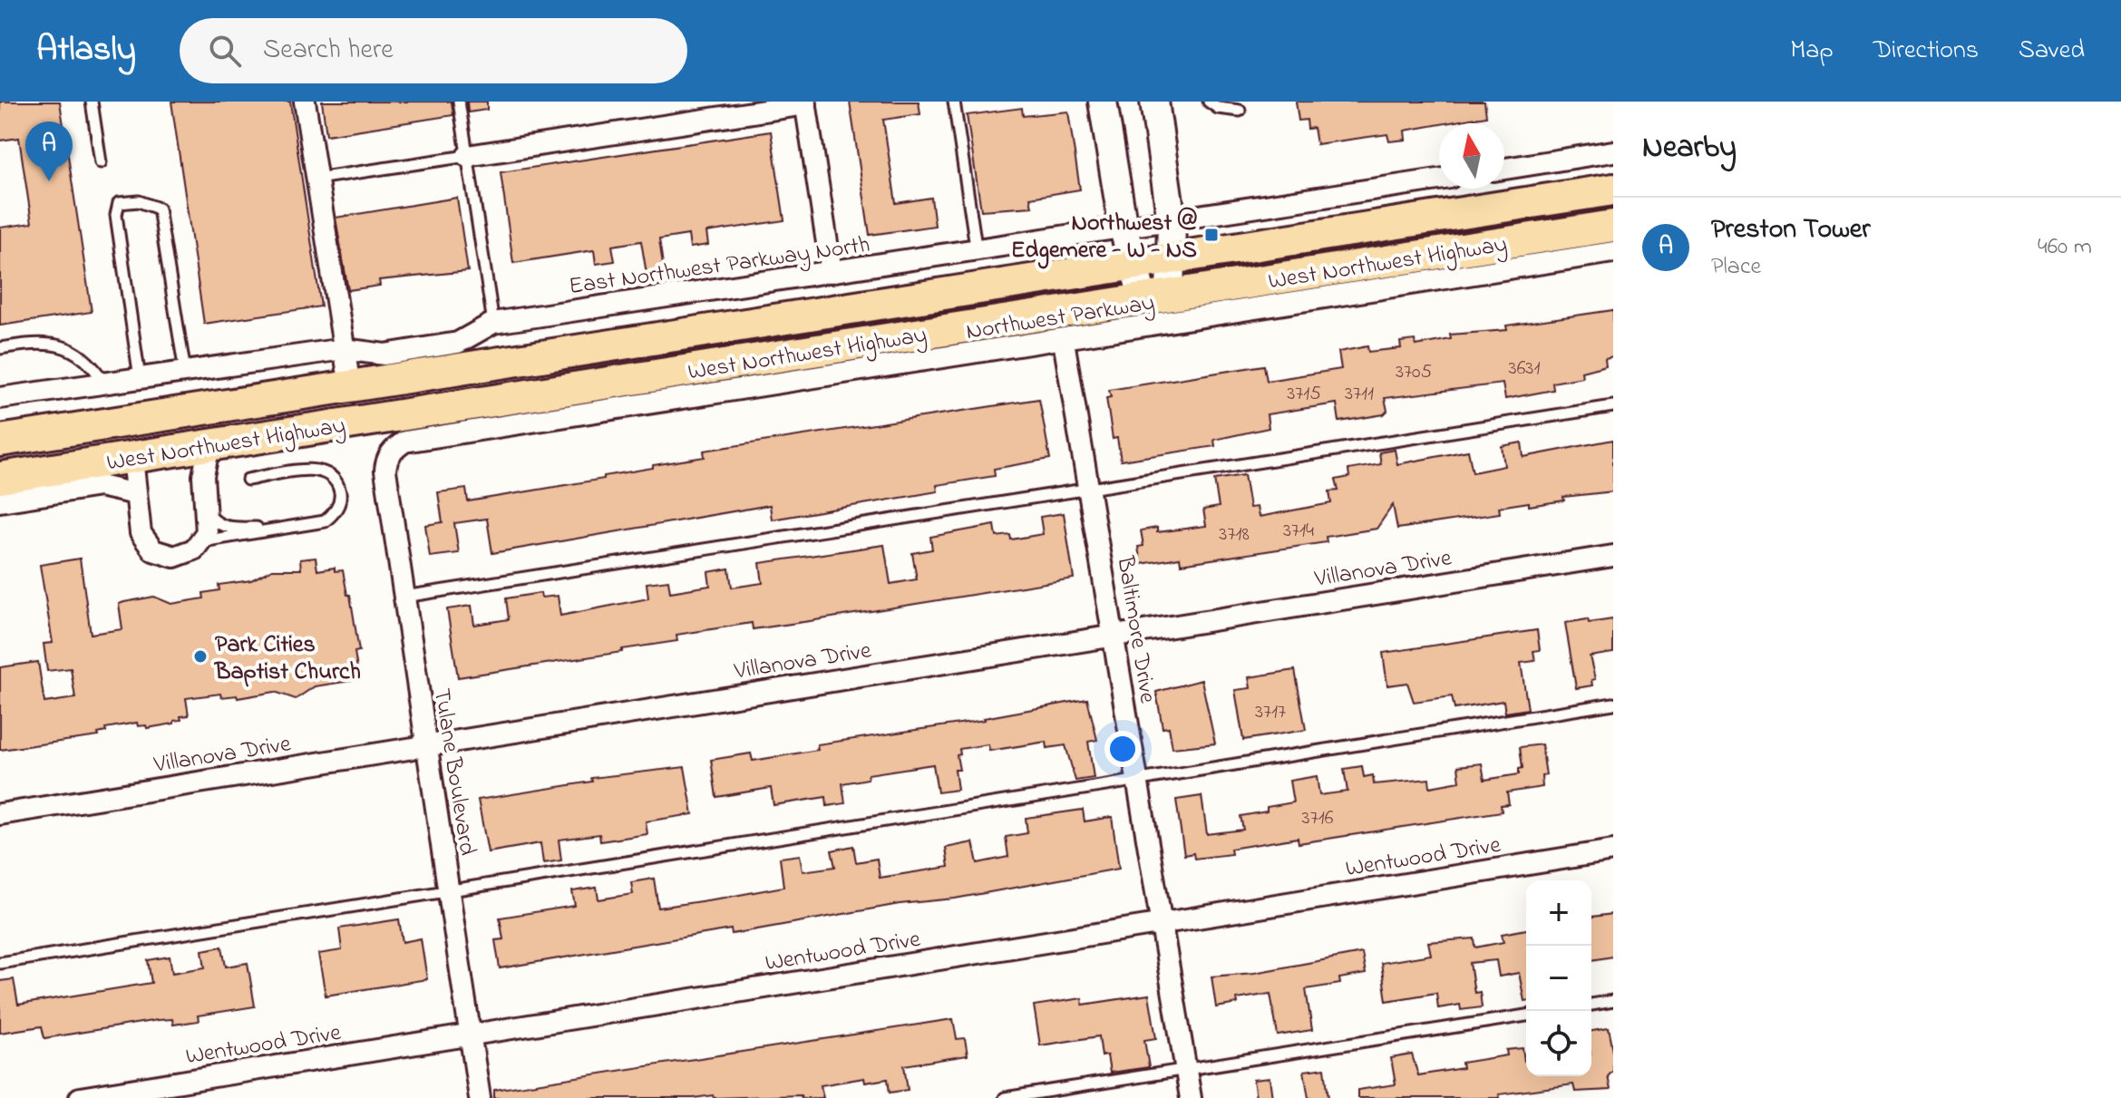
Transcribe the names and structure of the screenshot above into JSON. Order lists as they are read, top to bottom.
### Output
{
  "streets": {
    "main road": ["West Northwest Highway"],
    "street": [
      "East Northwest Parkway North",
      "Northwest Parkway",
      "Villanova Drive",
      "Baltimore Drive",
      "Tulane Boulevard",
      "Wentwood Drive"
    ]
  },
  "crossings": [
    ["Northwest Parkway", "Baltimore Drive"],
    ["Northwest Parkway", "Tulane Boulevard"],
    ["Villanova Drive", "Baltimore Drive"],
    ["Villanova Drive", "Tulane Boulevard"],
    ["Baltimore Drive", "Wentwood Drive"],
    ["Tulane Boulevard", "Wentwood Drive"]
  ],
  "places": {
    "transit": ["Northwest @ Edgemere - W - NS"],
    "other": ["Park Cities Baptist Church"]
  },
  "house_numbers": [
    "3631",
    "3705",
    "3715",
    "3711",
    "3714",
    "3718",
    "3717",
    "3716"
  ],
  "north": "top",
  "page": {
    "header": "Atlasly",
    "search": "Search here",
    "nav": ["Map", "Directions", "Saved"],
    "heading": "Nearby",
    "pins": "A",
    "list": [
      {
        "mark": "A",
        "name": "Preston Tower",
        "note": "Place",
        "value": "460 m"
      }
    ],
    "map_buttons": ["+", "−"]
  }
}
